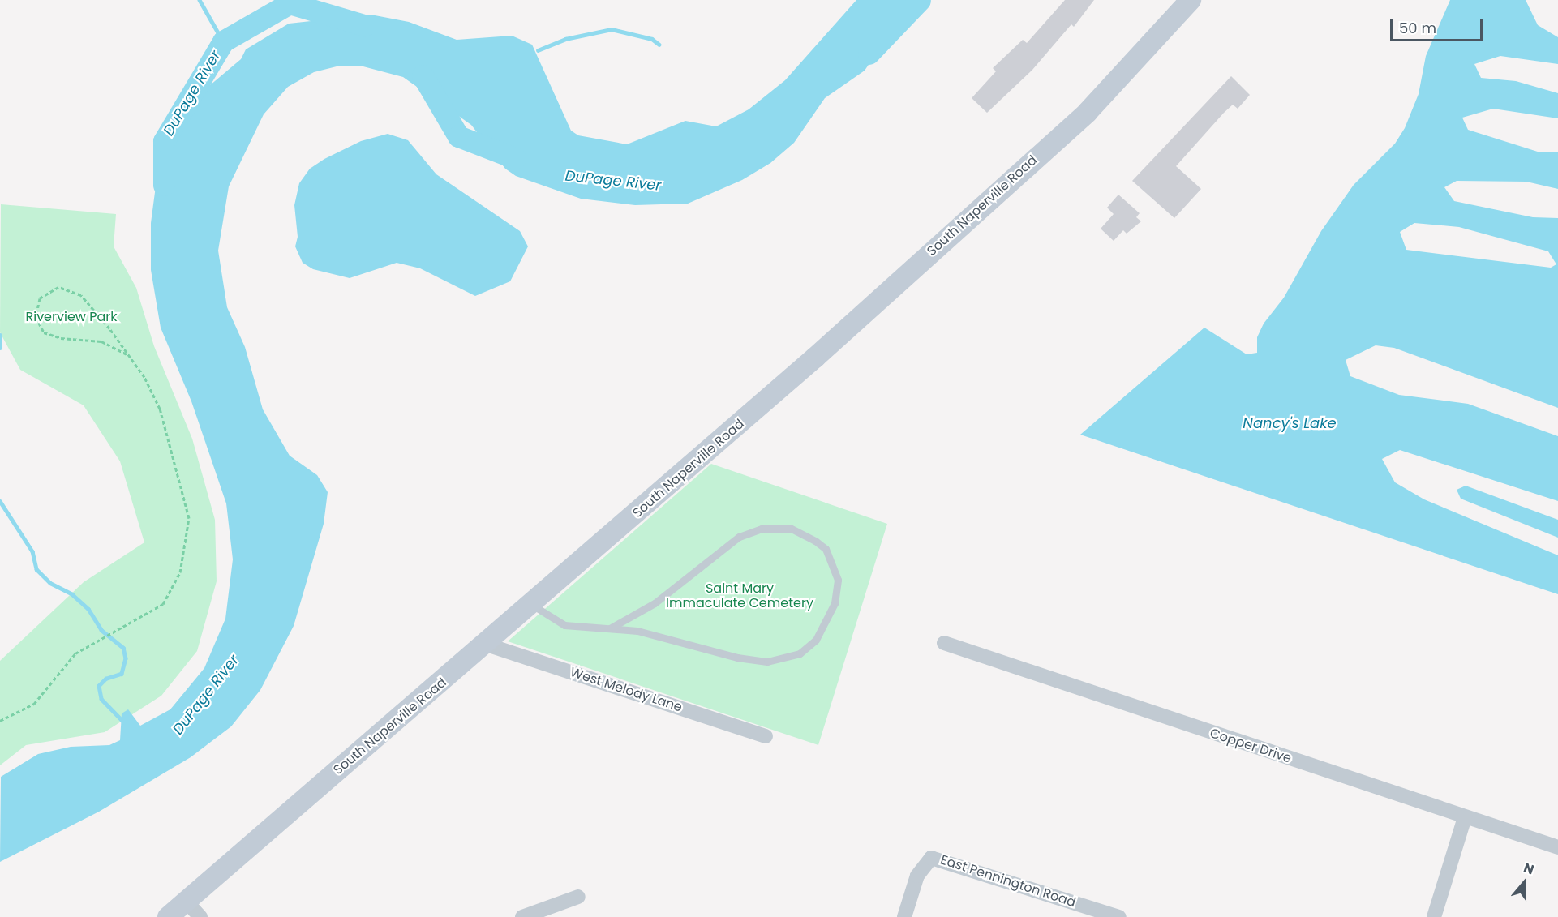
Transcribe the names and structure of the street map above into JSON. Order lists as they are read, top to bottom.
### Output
{
  "streets": {
    "main road": ["South Naperville Road"],
    "street": ["West Melody Lane", "Copper Drive", "East Pennington Road"]
  },
  "crossings": [
    ["South Naperville Road", "West Melody Lane"]
  ],
  "water": ["DuPage River", "Nancy's Lake"],
  "parks": ["Riverview Park", "Saint Mary Immaculate Cemetery"],
  "scale_bar": "50 m",
  "north": "top"
}
